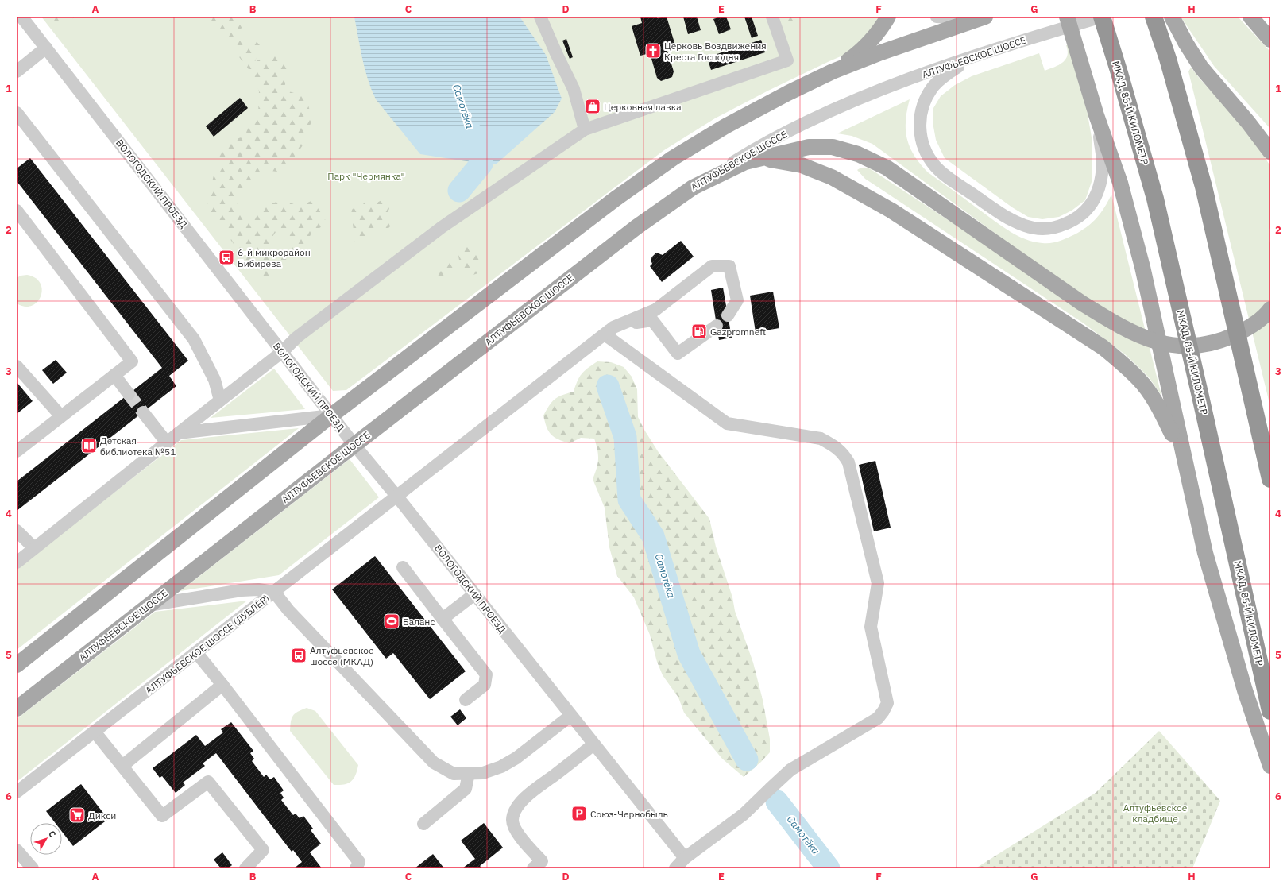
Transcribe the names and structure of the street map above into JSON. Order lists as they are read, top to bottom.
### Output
{
  "streets": {
    "highway": ["МКАД, 85-Й КИЛОМЕТР"],
    "main road": ["АЛТУФЬЕВСКОЕ ШОССЕ"],
    "street": ["ВОЛОГОДСКИЙ ПРОЕЗД", "АЛТУФЬЕВСКОЕ ШОССЕ (ДУБЛЁР)"]
  },
  "crossings": [
    ["АЛТУФЬЕВСКОЕ ШОССЕ", "МКАД, 85-Й КИЛОМЕТР"],
    ["АЛТУФЬЕВСКОЕ ШОССЕ", "ВОЛОГОДСКИЙ ПРОЕЗД"],
    ["ВОЛОГОДСКИЙ ПРОЕЗД", "АЛТУФЬЕВСКОЕ ШОССЕ (ДУБЛЁР)"]
  ],
  "water": ["Самотёка"],
  "parks": ["Парк \"Чермянка\"", "Алтуфьевское кладбище"],
  "places": {
    "church": ["Церковь Воздвижения Креста Господня"],
    "shop": ["Церковная лавка"],
    "bus stop": ["6-й микрорайон Бибирева", "Алтуфьевское шоссе (МКАД)"],
    "fuel station": ["Gazpromneft"],
    "library": ["Детская библиотека №51"],
    "sports": ["Баланс"],
    "parking": ["Союз-Чернобыль"],
    "supermarket": ["Дикси"]
  },
  "north": "top right",
  "grid": {
    "columns": [
      "A",
      "B",
      "C",
      "D",
      "E",
      "F",
      "G",
      "H"
    ],
    "rows": [
      "1",
      "2",
      "3",
      "4",
      "5",
      "6"
    ]
  }
}
